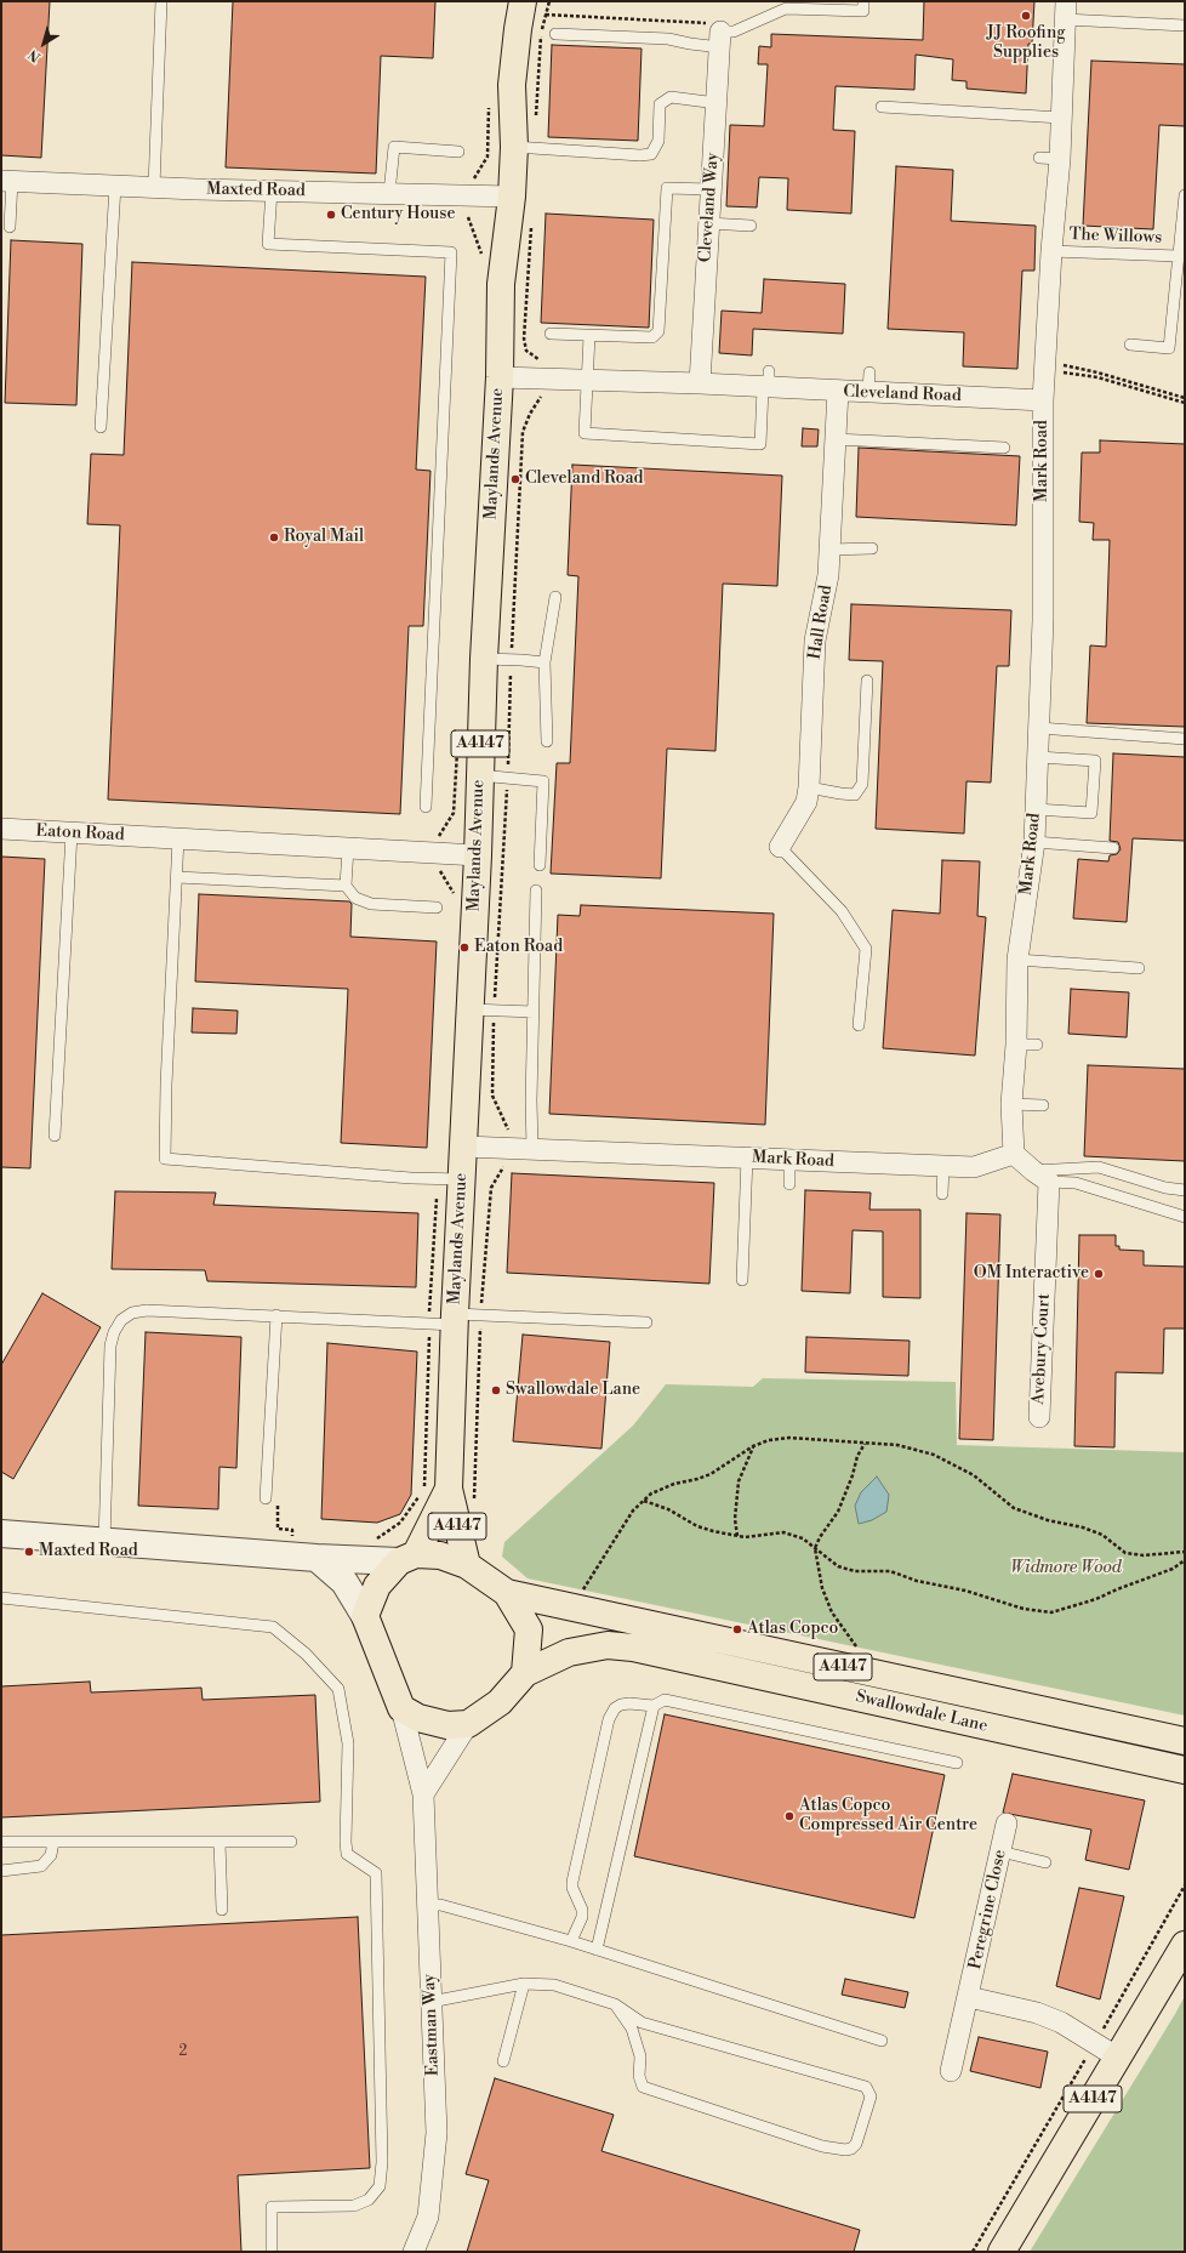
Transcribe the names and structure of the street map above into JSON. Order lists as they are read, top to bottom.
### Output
{
  "streets": {
    "main road": ["Maylands Avenue", "A4147", "Swallowdale Lane"],
    "street": [
      "Maxted Road",
      "Cleveland Way",
      "Cleveland Road",
      "Mark Road",
      "Hall Road",
      "Eaton Road",
      "Avebury Court",
      "Peregrine Close",
      "Eastman Way"
    ],
    "lane": ["The Willows"]
  },
  "crossings": [
    ["Maxted Road", "Maylands Avenue"],
    ["Cleveland Way", "Cleveland Road"],
    ["The Willows", "Mark Road"],
    ["Cleveland Road", "Maylands Avenue"],
    ["Cleveland Road", "Mark Road"],
    ["Cleveland Road", "Hall Road"],
    ["Maylands Avenue", "Mark Road"],
    ["Maylands Avenue", "Eaton Road"],
    ["Maylands Avenue", "Swallowdale Lane"],
    ["Maylands Avenue", "Eastman Way"],
    ["Swallowdale Lane", "Eastman Way"]
  ],
  "parks": ["Widmore Wood"],
  "places": [
    "JJ Roofing Supplies",
    "Century House",
    "Cleveland Road",
    "Royal Mail",
    "Eaton Road",
    "OM Interactive",
    "Swallowdale Lane",
    "Maxted Road",
    "Atlas Copco",
    "Atlas Copco Compressed Air Centre"
  ],
  "house_numbers": ["2"],
  "north": "bottom left"
}
